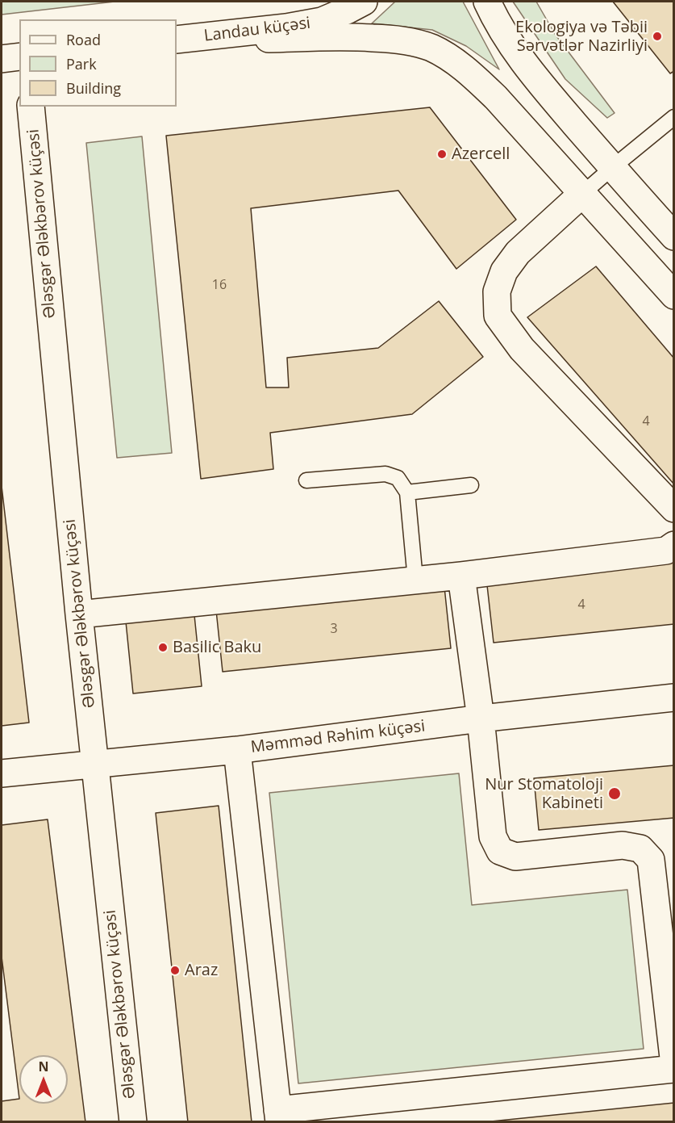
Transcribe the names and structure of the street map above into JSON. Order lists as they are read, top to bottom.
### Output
{
  "streets": {
    "street": ["Landau küçəsi", "Ələsgər Ələkbərov küçəsi", "Məmməd Rəhim küçəsi"]
  },
  "crossings": [
    ["Ələsgər Ələkbərov küçəsi", "Məmməd Rəhim küçəsi"]
  ],
  "places": [
    "Ekologiya və Təbii Sərvətlər Nazirliyi",
    "Azercell",
    "Basilic Baku",
    "Nur Stomatoloji Kabineti",
    "Araz"
  ],
  "house_numbers": [
    "16",
    "4",
    "4",
    "3"
  ],
  "legend": ["Road", "Park", "Building"],
  "north": "top"
}
